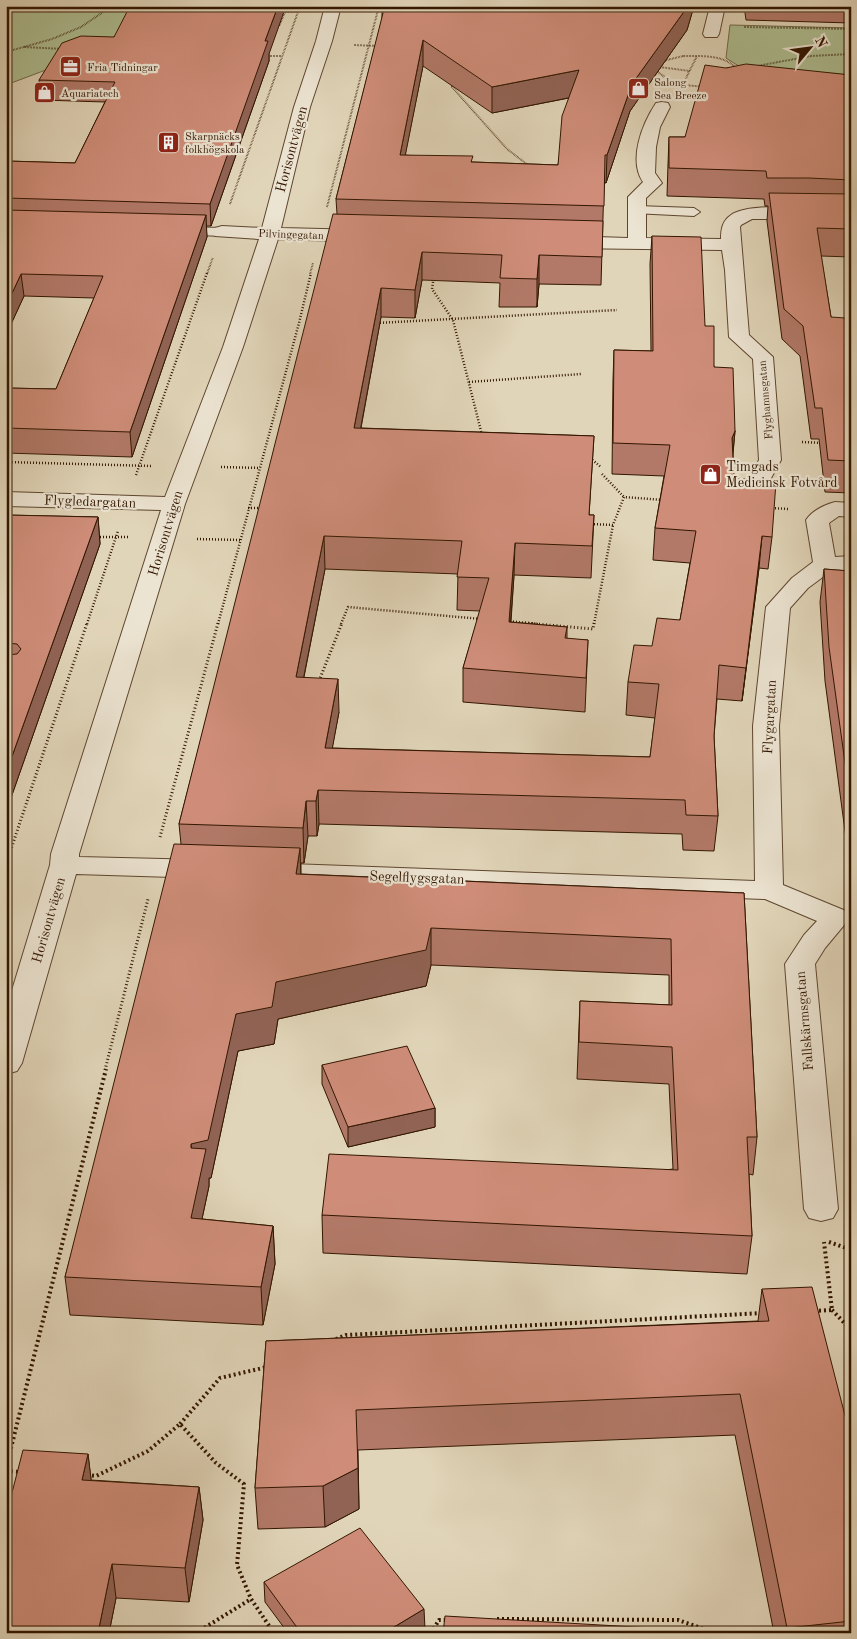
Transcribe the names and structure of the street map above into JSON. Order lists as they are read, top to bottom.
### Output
{
  "streets": {
    "street": [
      "Horisontvägen",
      "Pilvingegatan",
      "Flyghamnsgatan",
      "Flygledargatan",
      "Flygargatan",
      "Segelflygsgatan",
      "Fallskärmsgatan"
    ]
  },
  "crossings": [
    ["Horisontvägen", "Pilvingegatan"],
    ["Horisontvägen", "Flygledargatan"],
    ["Horisontvägen", "Segelflygsgatan"],
    ["Flygargatan", "Segelflygsgatan"],
    ["Flygargatan", "Fallskärmsgatan"],
    ["Segelflygsgatan", "Fallskärmsgatan"]
  ],
  "places": {
    "office": ["Fria Tidningar"],
    "shop": ["Salong Sea Breeze", "Aquariatech", "Timgads Medicinsk Fotvård"],
    "building": ["Skarpnäcks folkhögskola"]
  },
  "north": "top right"
}
